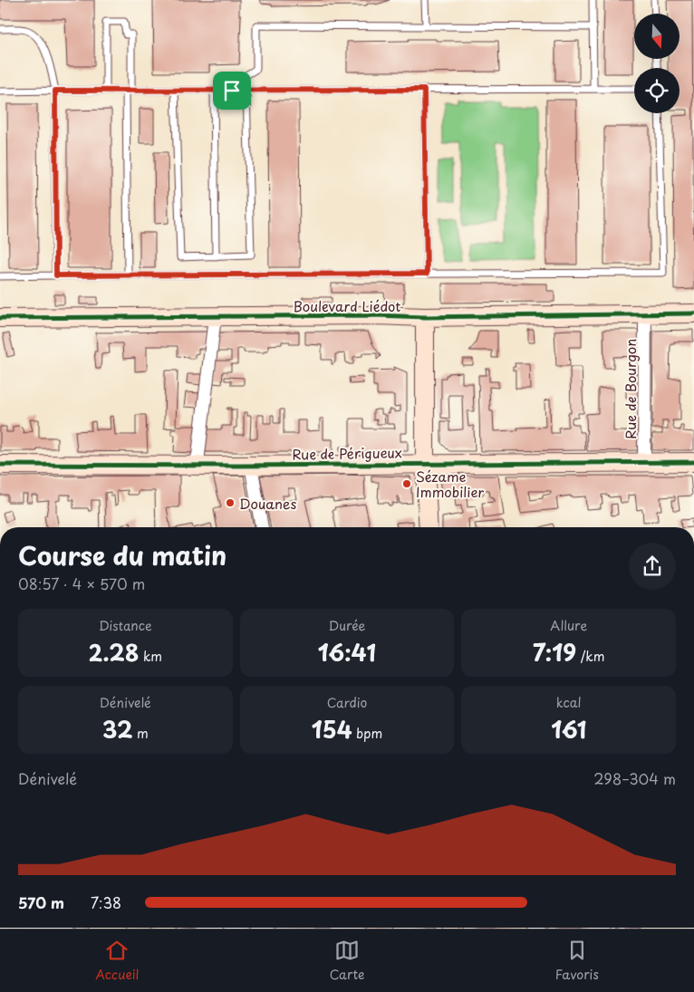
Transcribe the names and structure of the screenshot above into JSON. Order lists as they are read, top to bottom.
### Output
{
  "streets": {
    "main road": ["Boulevard Liédot", "Rue de Périgueux"],
    "street": ["Rue de Bourgon"]
  },
  "crossings": [
    ["Boulevard Liédot", "Rue de Bourgon"],
    ["Rue de Bourgon", "Rue de Périgueux"]
  ],
  "places": ["Sézame Immobilier", "Douanes"],
  "north": "bottom",
  "page": {
    "heading": ["Course du matin", "08:57 · 4 × 570 m"],
    "stats": [
      ["Distance", "2.28 km"],
      ["Durée", "16:41"],
      ["Allure", "7:19 /km"],
      ["Dénivelé", "32 m"],
      ["Cardio", "154 bpm"],
      ["kcal", "161"]
    ],
    "chart": ["Dénivelé", "298–304 m"],
    "list": [
      {
        "name": "570 m",
        "note": "7:38"
      }
    ],
    "tabs": ["Accueil", "Carte", "Favoris"]
  }
}
